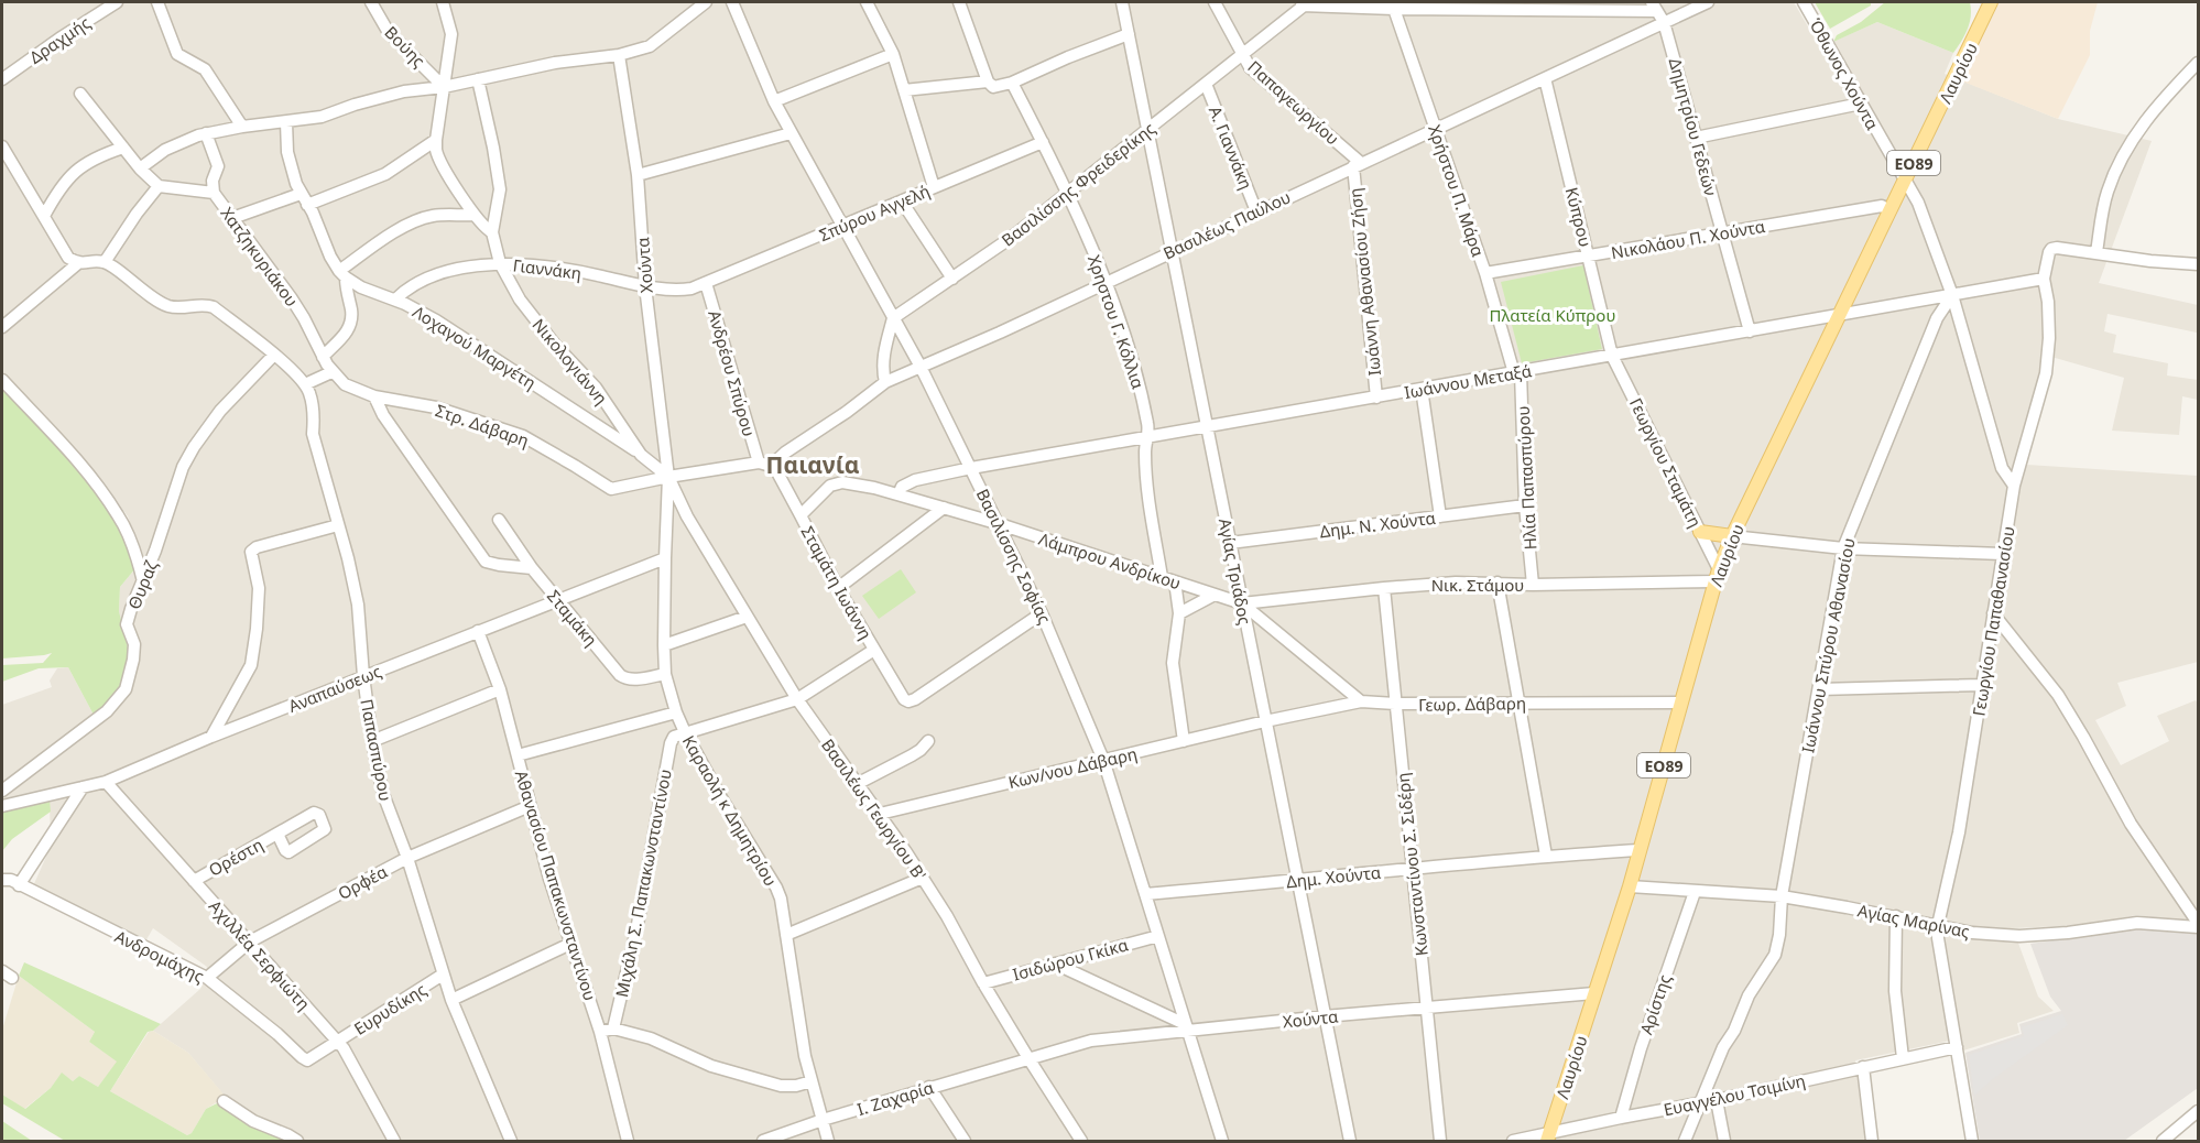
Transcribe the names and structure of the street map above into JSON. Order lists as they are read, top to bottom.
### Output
{
  "streets": {
    "main road": ["Λαυρίου", "ΕΟ89"],
    "street": [
      "Δραχμής",
      "Βούης",
      "Όθωνος Χούντα",
      "Παπαγεωργίου",
      "Δημητρίου Γεδεών",
      "Α. Γιαννάκη",
      "Βασιλίσσης Φρειδερίκης",
      "Χρήστου Π. Μάρα",
      "Σπύρου Αγγελή",
      "Κύπρου",
      "Βασιλέως Παύλου",
      "Νικολάου Π. Χούντα",
      "Χατζηκυριάκου",
      "Χούντα",
      "Γιαννάκη",
      "Ιωάννη Αθανασίου Ζήση",
      "Χρηστου Γ. Κόλλια",
      "Λοχαγού Μαργέτη",
      "Νικολογιάννη",
      "Ανδρέου Σπύρου",
      "Ιωάννου Μεταξά",
      "Στρ. Δάβαρη",
      "Γεωργίου Σταμάτη",
      "Ηλία Παπασπύρου",
      "Δημ. Ν. Χούντα",
      "Βασιλίσσης Σοφίας",
      "Λάμπρου Ανδρίκου",
      "Αγίας Τριάδος",
      "Σταμάτη Ιωάννη",
      "Θυραζ",
      "Νικ. Στάμου",
      "Σταμάκη",
      "Γεωργίου Παπαθανασίου",
      "Ιωάννου Σπύρου Αθανασίου",
      "Αναπαύσεως",
      "Γεωρ. Δάβαρη",
      "Παπασπύρου",
      "Κων/νου Δάβαρη",
      "Βασιλέως Γεωργίου Β'",
      "Καραολή κ Δημητρίου",
      "Ορέστη",
      "Κωνσταντίνου Σ. Σιδέρη",
      "Δημ. Χούντα",
      "Ορφέα",
      "Μιχάλη Σ. Παπακωνσταντίνου",
      "Αθανασίου Παπακωνσταντίνου",
      "Αγίας Μαρίνας",
      "Αχιλλέα Σερφιώτη",
      "Ανδρομάχης",
      "Ισιδώρου Γκίκα",
      "Αρίστης",
      "Ευρυδίκης",
      "Ευαγγέλου Τσιμίνη",
      "Ι. Ζαχαρία"
    ]
  },
  "crossings": [
    ["Λαυρίου", "Όθωνος Χούντα"],
    ["Λαυρίου", "Νικολάου Π. Χούντα"],
    ["Λαυρίου", "Χούντα"],
    ["Λαυρίου", "Ιωάννου Μεταξά"],
    ["Λαυρίου", "Γεωργίου Σταμάτη"],
    ["Λαυρίου", "Νικ. Στάμου"],
    ["Λαυρίου", "Γεωρ. Δάβαρη"],
    ["Λαυρίου", "Δημ. Χούντα"],
    ["Λαυρίου", "Αγίας Μαρίνας"],
    ["Λαυρίου", "Ευαγγέλου Τσιμίνη"],
    ["Όθωνος Χούντα", "Ιωάννου Μεταξά"],
    ["Όθωνος Χούντα", "Γεωργίου Παπαθανασίου"],
    ["Όθωνος Χούντα", "Ιωάννου Σπύρου Αθανασίου"],
    ["Παπαγεωργίου", "Βασιλίσσης Φρειδερίκης"],
    ["Παπαγεωργίου", "Βασιλέως Παύλου"],
    ["Παπαγεωργίου", "Ιωάννη Αθανασίου Ζήση"],
    ["Δημητρίου Γεδεών", "Βασιλέως Παύλου"],
    ["Δημητρίου Γεδεών", "Νικολάου Π. Χούντα"],
    ["Δημητρίου Γεδεών", "Ιωάννου Μεταξά"],
    ["Α. Γιαννάκη", "Βασιλίσσης Φρειδερίκης"],
    ["Α. Γιαννάκη", "Βασιλέως Παύλου"],
    ["Βασιλίσσης Φρειδερίκης", "Χρηστου Γ. Κόλλια"],
    ["Βασιλίσσης Φρειδερίκης", "Βασιλίσσης Σοφίας"],
    ["Βασιλίσσης Φρειδερίκης", "Αγίας Τριάδος"],
    ["Χρήστου Π. Μάρα", "Βασιλέως Παύλου"],
    ["Χρήστου Π. Μάρα", "Νικολάου Π. Χούντα"],
    ["Χρήστου Π. Μάρα", "Ιωάννου Μεταξά"],
    ["Χρήστου Π. Μάρα", "Ηλία Παπασπύρου"],
    ["Σπύρου Αγγελή", "Γιαννάκη"],
    ["Σπύρου Αγγελή", "Χρηστου Γ. Κόλλια"],
    ["Σπύρου Αγγελή", "Ανδρέου Σπύρου"],
    ["Σπύρου Αγγελή", "Βασιλίσσης Σοφίας"],
    ["Κύπρου", "Βασιλέως Παύλου"],
    ["Κύπρου", "Νικολάου Π. Χούντα"],
    ["Κύπρου", "Ιωάννου Μεταξά"],
    ["Κύπρου", "Γεωργίου Σταμάτη"],
    ["Βασιλέως Παύλου", "Ιωάννη Αθανασίου Ζήση"],
    ["Βασιλέως Παύλου", "Χρηστου Γ. Κόλλια"],
    ["Βασιλέως Παύλου", "Ανδρέου Σπύρου"],
    ["Βασιλέως Παύλου", "Στρ. Δάβαρη"],
    ["Βασιλέως Παύλου", "Βασιλίσσης Σοφίας"],
    ["Βασιλέως Παύλου", "Αγίας Τριάδος"],
    ["Βασιλέως Παύλου", "Σταμάτη Ιωάννη"],
    ["Χατζηκυριάκου", "Στρ. Δάβαρη"],
    ["Χούντα", "Γιαννάκη"],
    ["Χούντα", "Νικολογιάννη"],
    ["Χούντα", "Στρ. Δάβαρη"],
    ["Χούντα", "Βασιλίσσης Σοφίας"],
    ["Χούντα", "Αγίας Τριάδος"],
    ["Χούντα", "Βασιλέως Γεωργίου Β'"],
    ["Χούντα", "Καραολή κ Δημητρίου"],
    ["Χούντα", "Κωνσταντίνου Σ. Σιδέρη"],
    ["Χούντα", "Ι. Ζαχαρία"],
    ["Γιαννάκη", "Λοχαγού Μαργέτη"],
    ["Γιαννάκη", "Νικολογιάννη"],
    ["Γιαννάκη", "Ανδρέου Σπύρου"],
    ["Ιωάννη Αθανασίου Ζήση", "Ιωάννου Μεταξά"],
    ["Χρηστου Γ. Κόλλια", "Ιωάννου Μεταξά"],
    ["Χρηστου Γ. Κόλλια", "Λάμπρου Ανδρίκου"],
    ["Λοχαγού Μαργέτη", "Νικολογιάννη"],
    ["Νικολογιάννη", "Στρ. Δάβαρη"],
    ["Νικολογιάννη", "Βασιλέως Γεωργίου Β'"],
    ["Νικολογιάννη", "Καραολή κ Δημητρίου"],
    ["Ανδρέου Σπύρου", "Στρ. Δάβαρη"],
    ["Ανδρέου Σπύρου", "Σταμάτη Ιωάννη"],
    ["Ιωάννου Μεταξά", "Γεωργίου Σταμάτη"],
    ["Ιωάννου Μεταξά", "Ηλία Παπασπύρου"],
    ["Ιωάννου Μεταξά", "Βασιλίσσης Σοφίας"],
    ["Ιωάννου Μεταξά", "Λάμπρου Ανδρίκου"],
    ["Ιωάννου Μεταξά", "Αγίας Τριάδος"],
    ["Ιωάννου Μεταξά", "Γεωργίου Παπαθανασίου"],
    ["Ιωάννου Μεταξά", "Ιωάννου Σπύρου Αθανασίου"],
    ["Στρ. Δάβαρη", "Σταμάτη Ιωάννη"],
    ["Στρ. Δάβαρη", "Βασιλέως Γεωργίου Β'"],
    ["Στρ. Δάβαρη", "Καραολή κ Δημητρίου"],
    ["Γεωργίου Σταμάτη", "Νικ. Στάμου"],
    ["Ηλία Παπασπύρου", "Δημ. Ν. Χούντα"],
    ["Ηλία Παπασπύρου", "Νικ. Στάμου"],
    ["Δημ. Ν. Χούντα", "Αγίας Τριάδος"],
    ["Βασιλίσσης Σοφίας", "Λάμπρου Ανδρίκου"],
    ["Βασιλίσσης Σοφίας", "Σταμάτη Ιωάννη"],
    ["Βασιλίσσης Σοφίας", "Κων/νου Δάβαρη"],
    ["Βασιλίσσης Σοφίας", "Δημ. Χούντα"],
    ["Βασιλίσσης Σοφίας", "Ισιδώρου Γκίκα"],
    ["Λάμπρου Ανδρίκου", "Αγίας Τριάδος"],
    ["Λάμπρου Ανδρίκου", "Σταμάτη Ιωάννη"],
    ["Λάμπρου Ανδρίκου", "Νικ. Στάμου"],
    ["Λάμπρου Ανδρίκου", "Γεωρ. Δάβαρη"],
    ["Αγίας Τριάδος", "Νικ. Στάμου"],
    ["Αγίας Τριάδος", "Γεωρ. Δάβαρη"],
    ["Αγίας Τριάδος", "Κων/νου Δάβαρη"],
    ["Αγίας Τριάδος", "Δημ. Χούντα"],
    ["Νικ. Στάμου", "Κωνσταντίνου Σ. Σιδέρη"],
    ["Σταμάκη", "Αναπαύσεως"],
    ["Σταμάκη", "Καραολή κ Δημητρίου"],
    ["Γεωργίου Παπαθανασίου", "Αγίας Μαρίνας"],
    ["Γεωργίου Παπαθανασίου", "Ευαγγέλου Τσιμίνη"],
    ["Ιωάννου Σπύρου Αθανασίου", "Αγίας Μαρίνας"],
    ["Ιωάννου Σπύρου Αθανασίου", "Ευαγγέλου Τσιμίνη"],
    ["Αναπαύσεως", "Παπασπύρου"],
    ["Αναπαύσεως", "Καραολή κ Δημητρίου"],
    ["Αναπαύσεως", "Αθανασίου Παπακωνσταντίνου"],
    ["Αναπαύσεως", "Αχιλλέα Σερφιώτη"],
    ["Γεωρ. Δάβαρη", "Κων/νου Δάβαρη"],
    ["Γεωρ. Δάβαρη", "Κωνσταντίνου Σ. Σιδέρη"],
    ["Παπασπύρου", "Ορφέα"],
    ["Παπασπύρου", "Ευρυδίκης"],
    ["Κων/νου Δάβαρη", "Βασιλέως Γεωργίου Β'"],
    ["Βασιλέως Γεωργίου Β'", "Καραολή κ Δημητρίου"],
    ["Βασιλέως Γεωργίου Β'", "Ισιδώρου Γκίκα"],
    ["Βασιλέως Γεωργίου Β'", "Ι. Ζαχαρία"],
    ["Καραολή κ Δημητρίου", "Μιχάλη Σ. Παπακωνσταντίνου"],
    ["Καραολή κ Δημητρίου", "Ι. Ζαχαρία"],
    ["Ορέστη", "Αχιλλέα Σερφιώτη"],
    ["Κωνσταντίνου Σ. Σιδέρη", "Δημ. Χούντα"],
    ["Ορφέα", "Αθανασίου Παπακωνσταντίνου"],
    ["Ορφέα", "Αχιλλέα Σερφιώτη"],
    ["Ορφέα", "Ανδρομάχης"],
    ["Αγίας Μαρίνας", "Αρίστης"],
    ["Αχιλλέα Σερφιώτη", "Ανδρομάχης"],
    ["Αχιλλέα Σερφιώτη", "Ευρυδίκης"],
    ["Ανδρομάχης", "Ευρυδίκης"],
    ["Αρίστης", "Ευαγγέλου Τσιμίνη"]
  ],
  "districts": ["Παιανία"],
  "parks": ["Πλατεία Κύπρου"]
}
